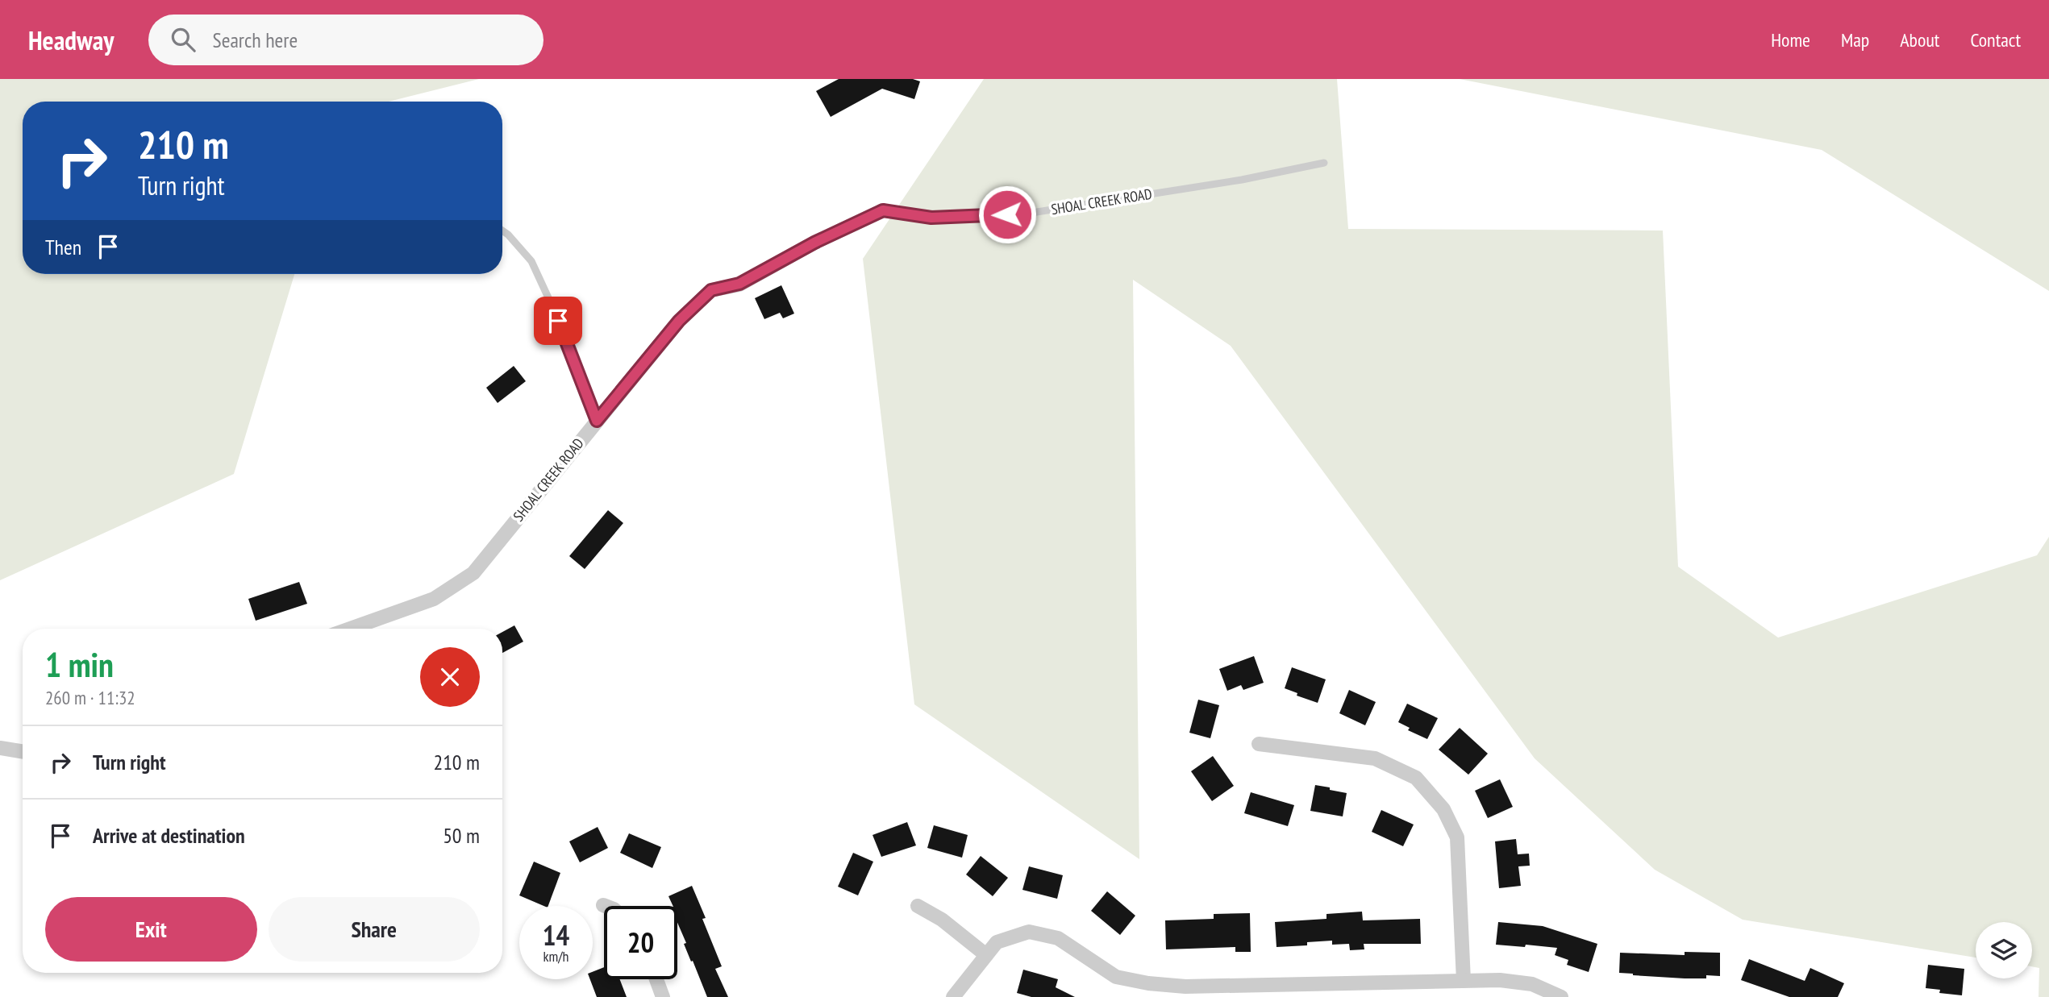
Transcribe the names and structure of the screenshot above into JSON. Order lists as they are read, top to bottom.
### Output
{
  "streets": {
    "street": ["SHOAL CREEK ROAD"]
  },
  "page": {
    "header": "Headway",
    "search": "Search here",
    "nav": [
      "Home",
      "Map",
      "About",
      "Contact"
    ],
    "turn": ["210 m", "Turn right"],
    "then": "Then",
    "heading": ["1 min", "260 m · 11:32"],
    "list": [
      {
        "name": "Turn right",
        "value": "210 m"
      },
      {
        "name": "Arrive at destination",
        "value": "50 m"
      }
    ],
    "buttons": ["Exit", "Share"],
    "speed": "14 km/h",
    "limit": "20"
  }
}
